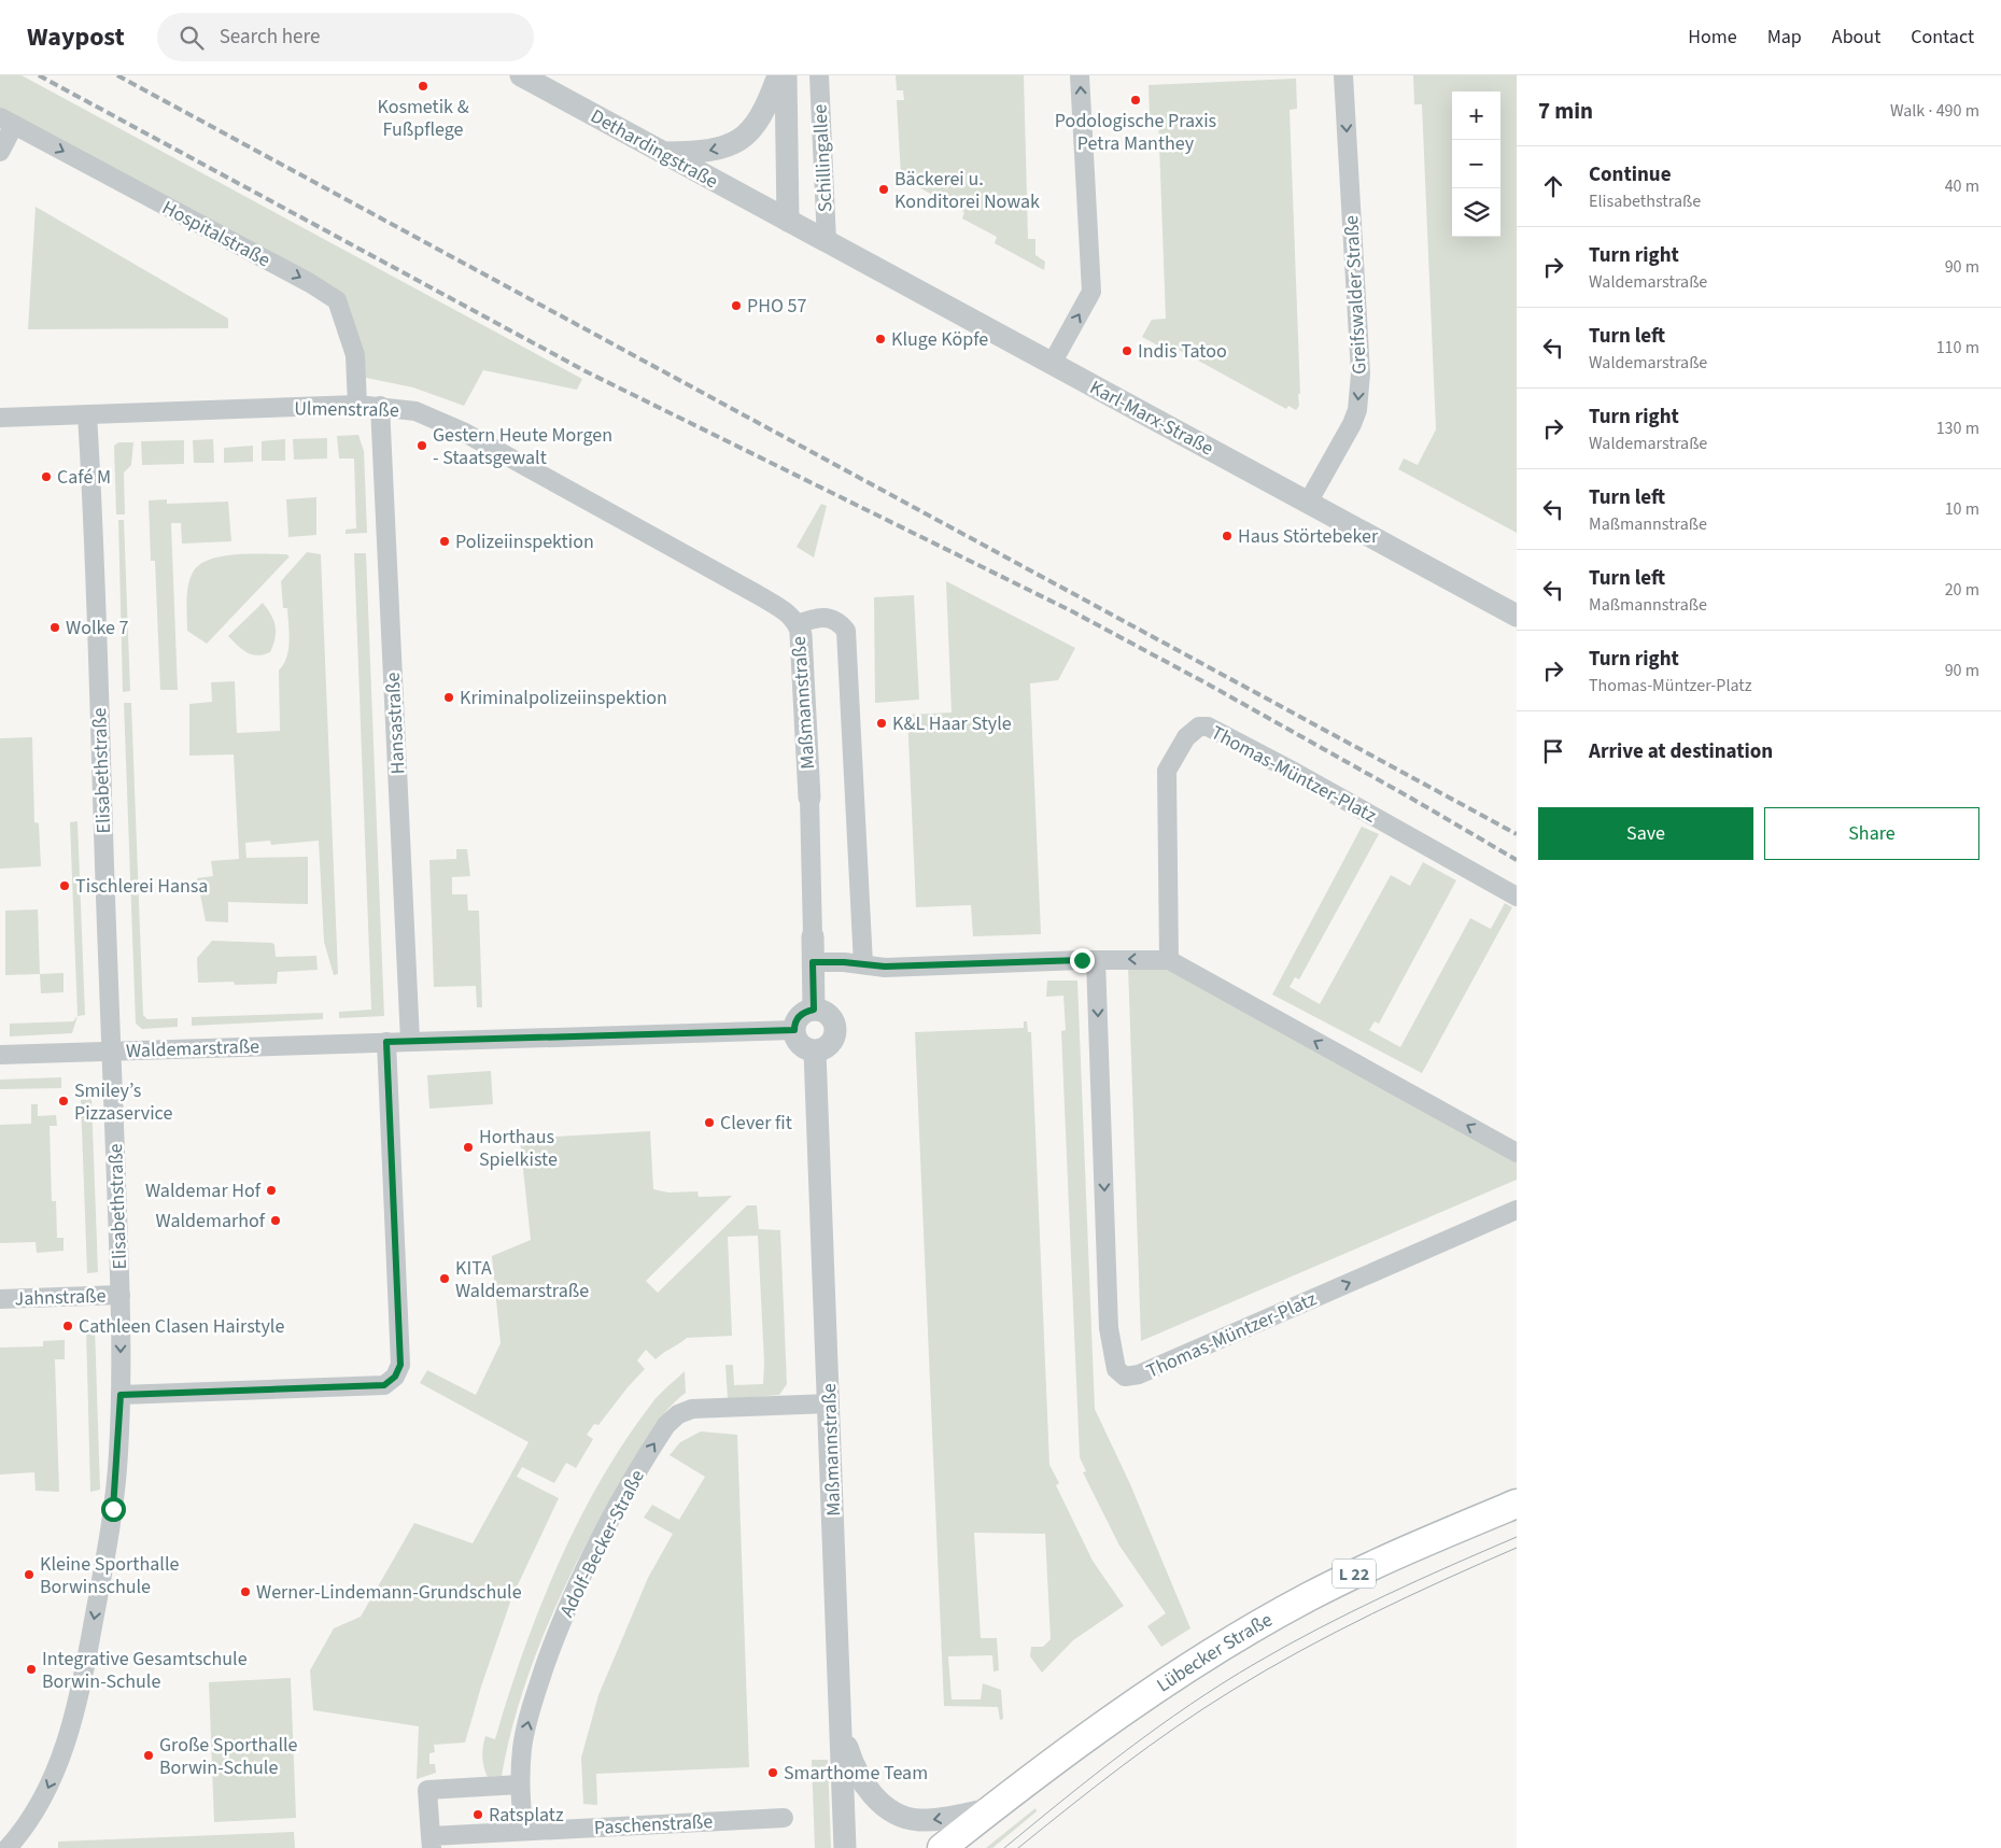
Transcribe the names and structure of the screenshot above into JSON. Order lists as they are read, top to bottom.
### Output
{
  "streets": {
    "main road": ["L 22", "Lübecker Straße"],
    "street": [
      "Dethardingstraße",
      "Schillingallee",
      "Hospitalstraße",
      "Greifswalder Straße",
      "Ulmenstraße",
      "Karl-Marx-Straße",
      "Maßmannstraße",
      "Hansastraße",
      "Elisabethstraße",
      "Thomas-Müntzer-Platz",
      "Waldemarstraße",
      "Jahnstraße",
      "Adolf-Becker-Straße",
      "Paschenstraße"
    ]
  },
  "crossings": [
    ["Dethardingstraße", "Schillingallee"],
    ["Dethardingstraße", "Karl-Marx-Straße"],
    ["Schillingallee", "Karl-Marx-Straße"],
    ["Hospitalstraße", "Ulmenstraße"],
    ["Greifswalder Straße", "Karl-Marx-Straße"],
    ["Ulmenstraße", "Maßmannstraße"],
    ["Ulmenstraße", "Hansastraße"],
    ["Ulmenstraße", "Elisabethstraße"],
    ["Maßmannstraße", "Waldemarstraße"],
    ["Maßmannstraße", "Adolf-Becker-Straße"],
    ["Hansastraße", "Waldemarstraße"],
    ["Elisabethstraße", "Waldemarstraße"],
    ["Elisabethstraße", "Jahnstraße"],
    ["Adolf-Becker-Straße", "Paschenstraße"]
  ],
  "one_way": [
    "Hospitalstraße",
    "Greifswalder Straße",
    "Elisabethstraße",
    "Adolf-Becker-Straße"
  ],
  "places": [
    "Kosmetik & Fußpflege",
    "Podologische Praxis Petra Manthey",
    "Bäckerei u. Konditorei Nowak",
    "PHO 57",
    "Kluge Köpfe",
    "Indis Tatoo",
    "Gestern Heute Morgen - Staatsgewalt",
    "Café M",
    "Haus Störtebeker",
    "Polizeiinspektion",
    "Wolke 7",
    "Kriminalpolizeiinspektion",
    "K&L Haar Style",
    "Tischlerei Hansa",
    "Smiley’s Pizzaservice",
    "Clever fit",
    "Horthaus Spielkiste",
    "Waldemar Hof",
    "Waldemarhof",
    "KITA Waldemarstraße",
    "Cathleen Clasen Hairstyle",
    "Kleine Sporthalle Borwinschule",
    "Werner-Lindemann-Grundschule",
    "Integrative Gesamtschule Borwin-Schule",
    "Große Sporthalle Borwin-Schule",
    "Smarthome Team",
    "Ratsplatz"
  ],
  "page": {
    "header": "Waypost",
    "search": "Search here",
    "nav": [
      "Home",
      "Map",
      "About",
      "Contact"
    ],
    "heading": ["7 min", "Walk · 490 m"],
    "map_buttons": ["+", "−"],
    "list": [
      ["Continue", "Elisabethstraße", "40 m"],
      ["Turn right", "Waldemarstraße", "90 m"],
      ["Turn left", "Waldemarstraße", "110 m"],
      ["Turn right", "Waldemarstraße", "130 m"],
      ["Turn left", "Maßmannstraße", "10 m"],
      ["Turn left", "Maßmannstraße", "20 m"],
      ["Turn right", "Thomas-Müntzer-Platz", "90 m"],
      "Arrive at destination"
    ],
    "buttons": ["Save", "Share"]
  }
}
